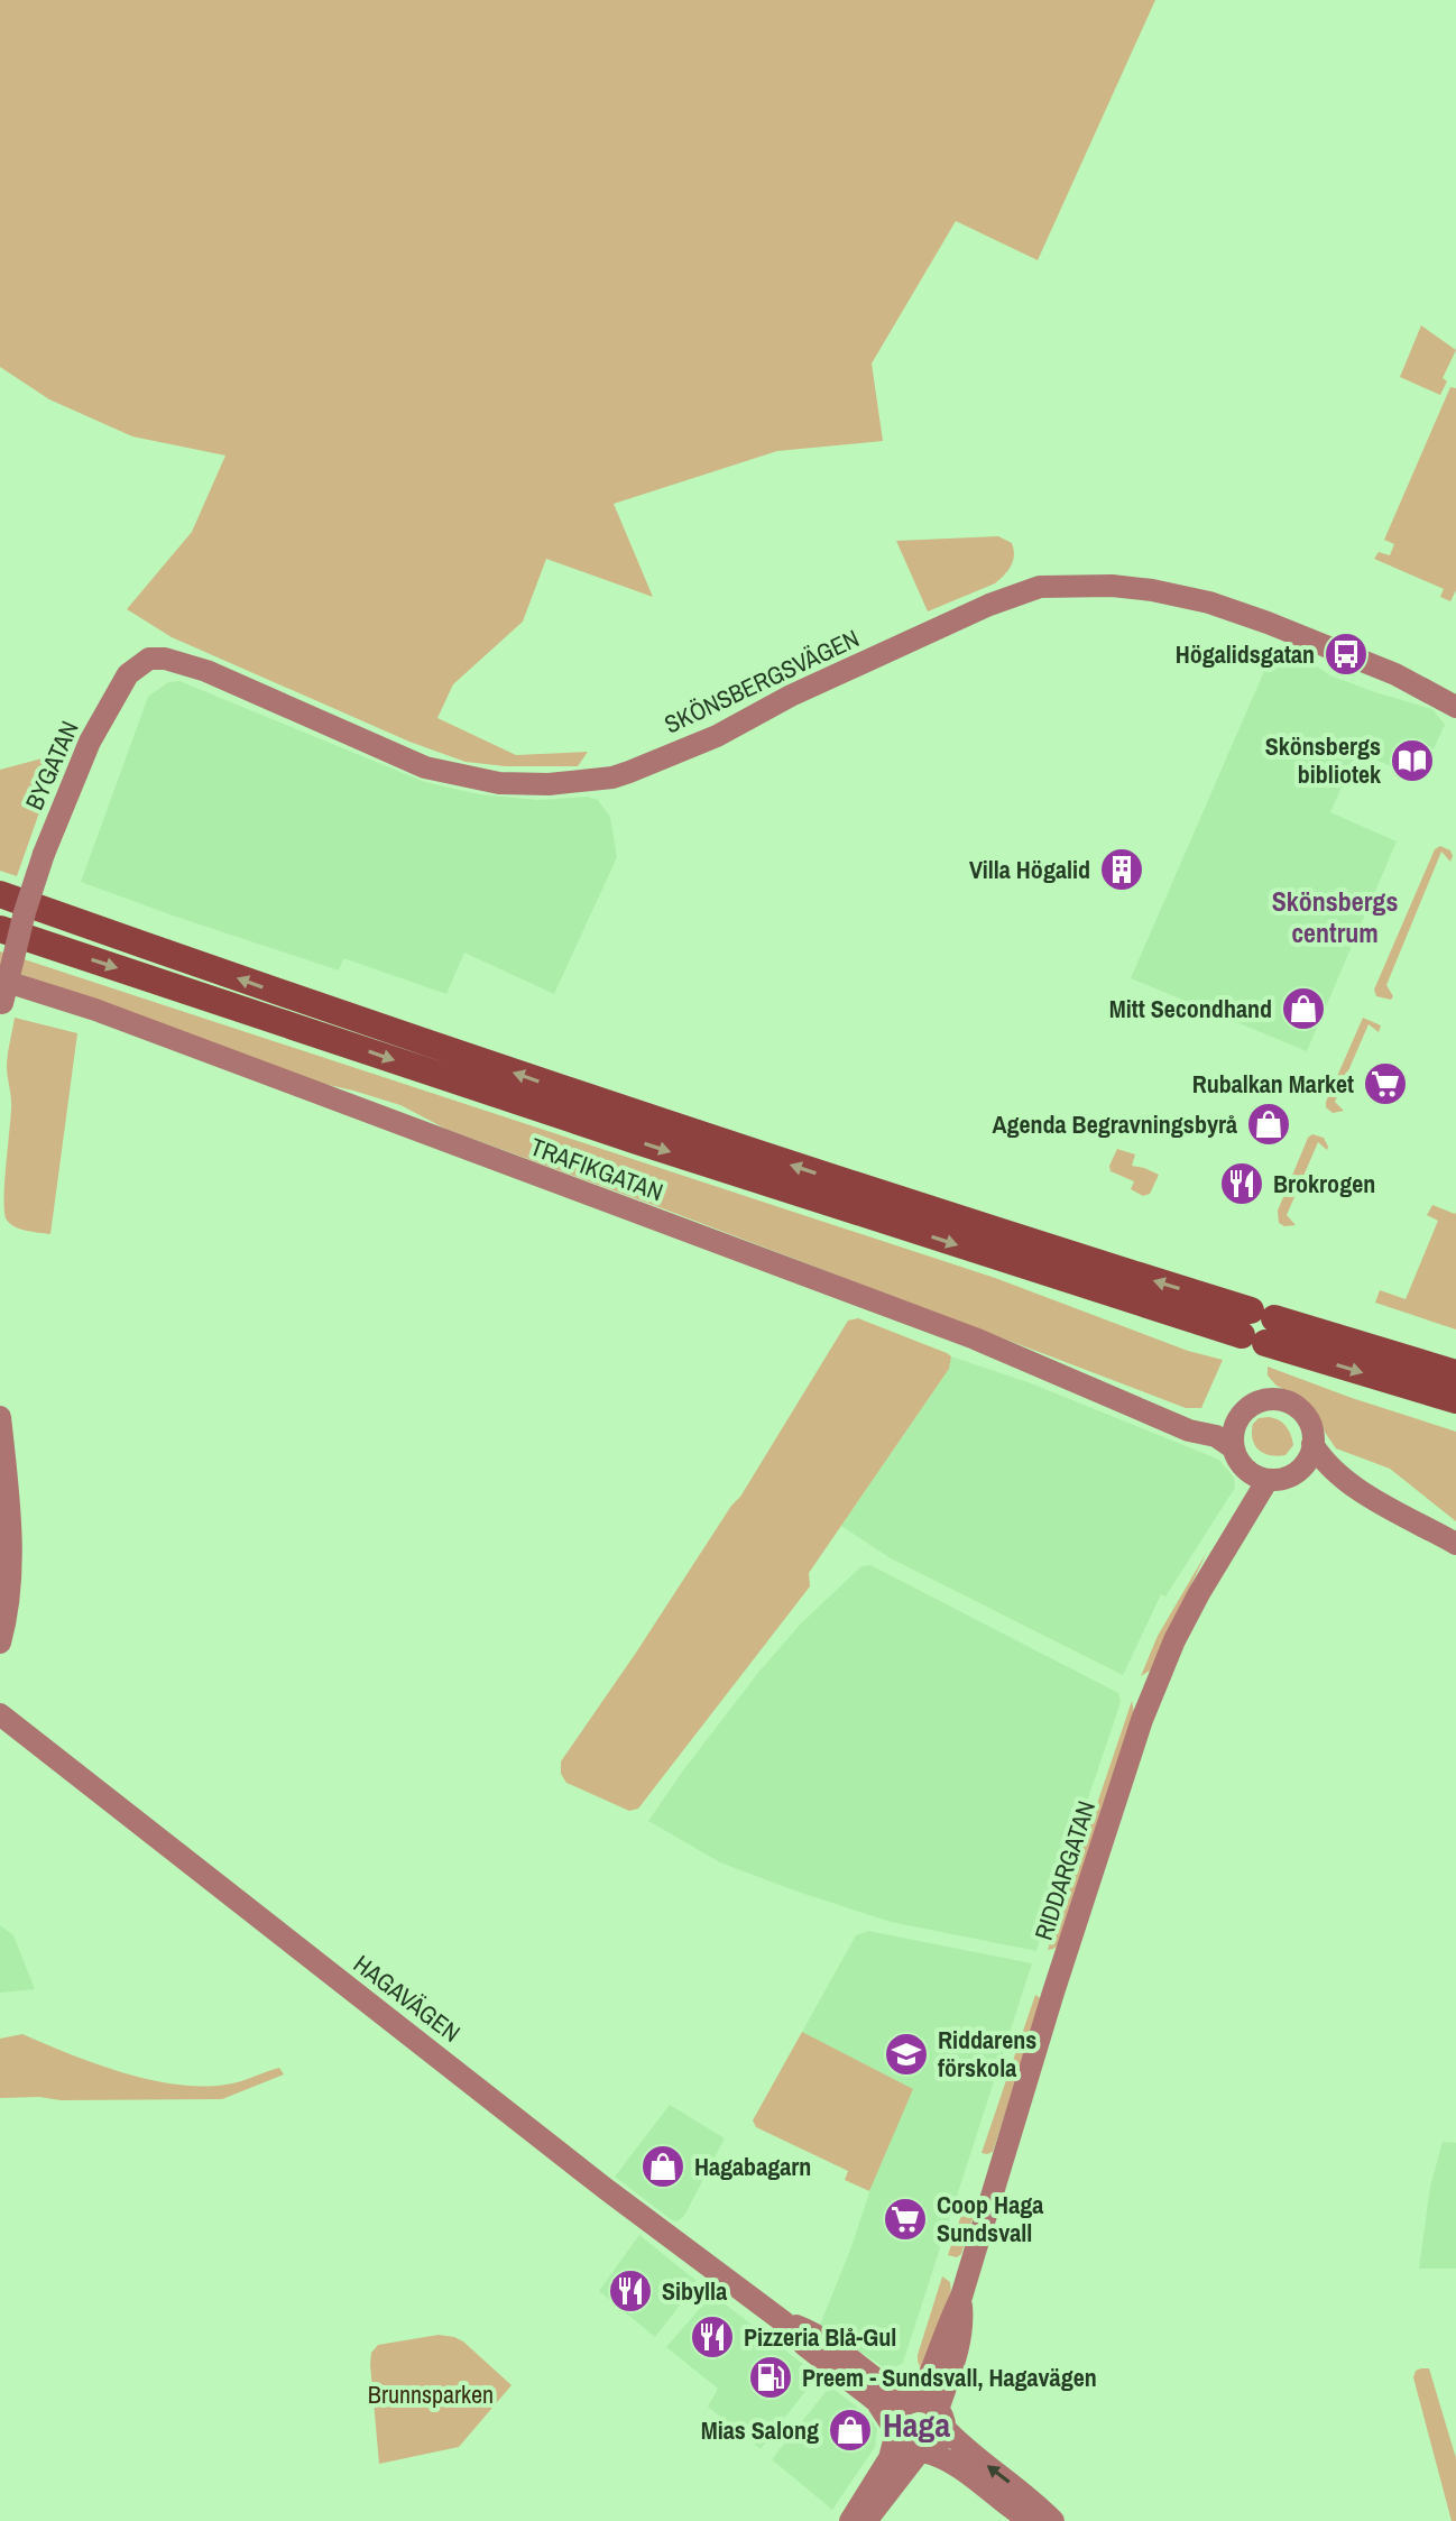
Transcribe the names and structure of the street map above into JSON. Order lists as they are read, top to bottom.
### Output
{
  "streets": {
    "street": [
      "SKÖNSBERGSVÄGEN",
      "BYGATAN",
      "TRAFIKGATAN",
      "RIDDARGATAN",
      "HAGAVÄGEN"
    ]
  },
  "crossings": [
    ["SKÖNSBERGSVÄGEN", "BYGATAN"],
    ["TRAFIKGATAN", "RIDDARGATAN"],
    ["RIDDARGATAN", "HAGAVÄGEN"]
  ],
  "districts": ["Skönsbergs centrum", "Haga"],
  "parks": ["Brunnsparken"],
  "places": {
    "bus stop": ["Högalidsgatan"],
    "library": ["Skönsbergs bibliotek"],
    "building": ["Villa Högalid"],
    "shop": [
      "Mitt Secondhand",
      "Agenda Begravningsbyrå",
      "Hagabagarn",
      "Mias Salong"
    ],
    "supermarket": ["Rubalkan Market", "Coop Haga Sundsvall"],
    "restaurant": ["Brokrogen", "Sibylla", "Pizzeria Blå-Gul"],
    "school or university": ["Riddarens förskola"],
    "fuel station": ["Preem - Sundsvall, Hagavägen"]
  }
}
